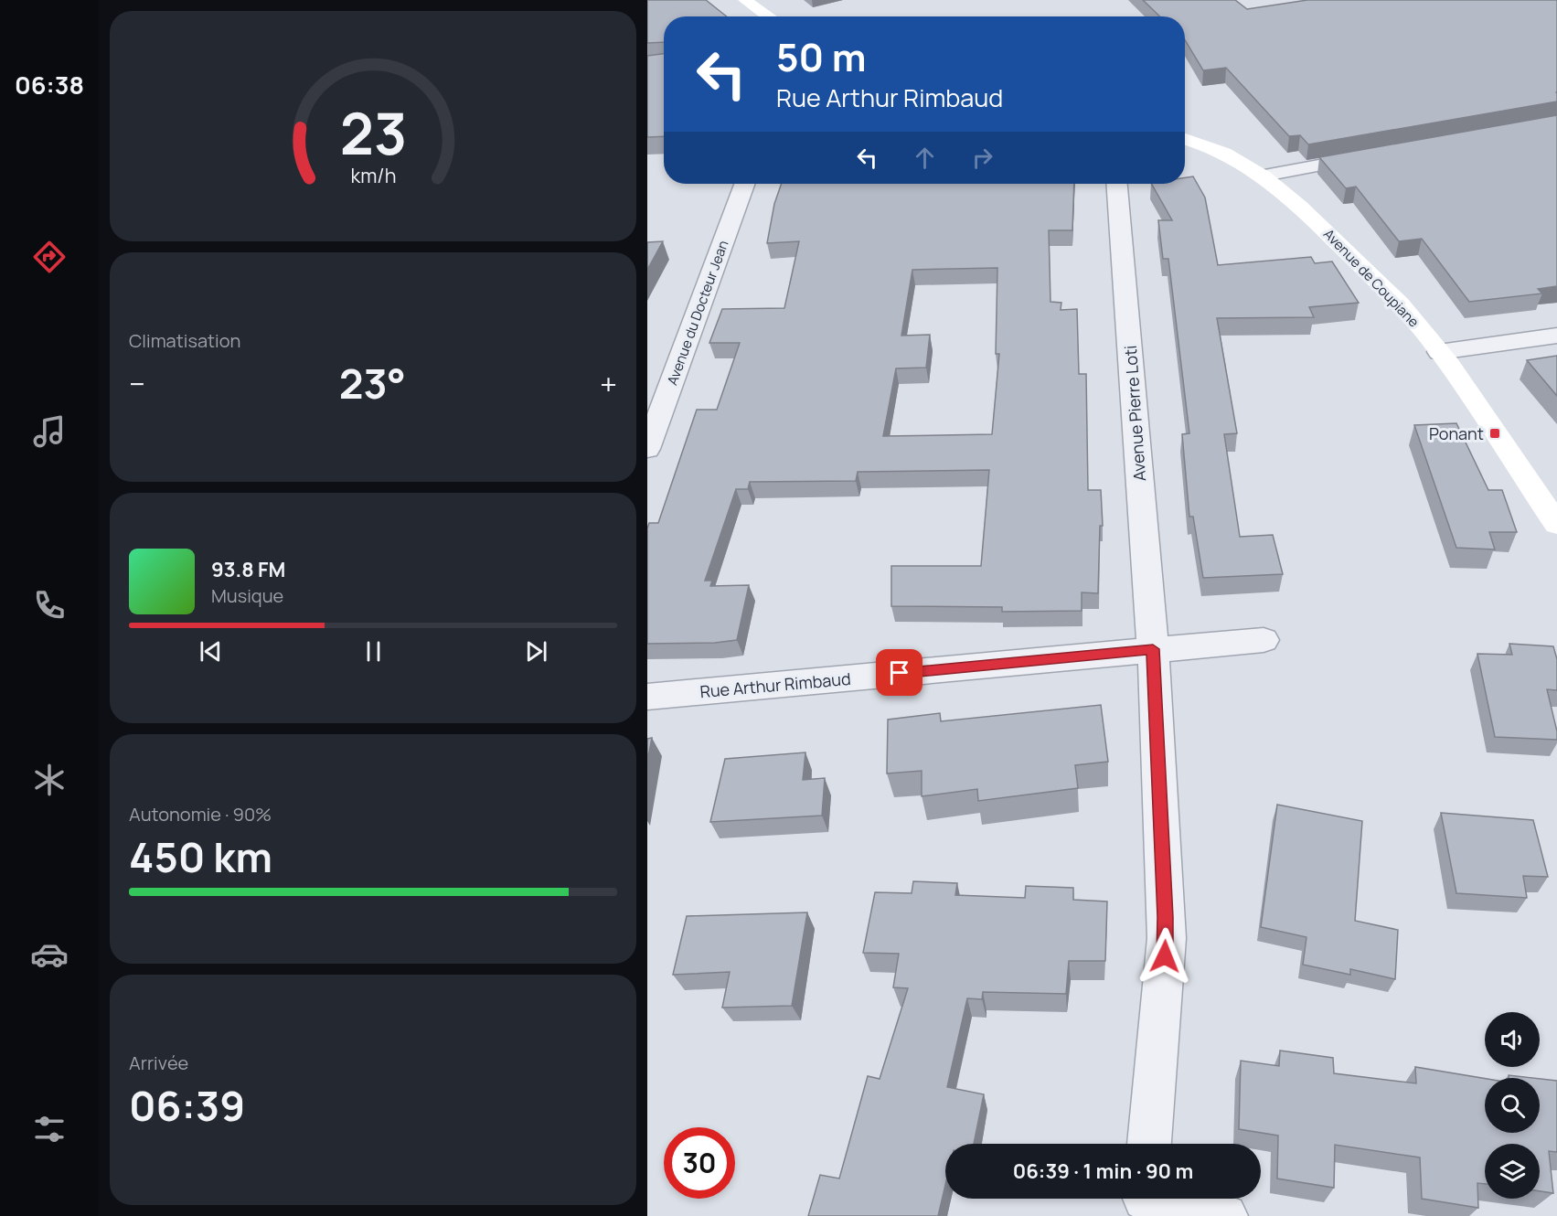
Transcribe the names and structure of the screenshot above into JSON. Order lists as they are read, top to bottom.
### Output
{
  "streets": {
    "main road": ["Avenue de Coupiane"],
    "street": ["Avenue du Docteur Jean", "Avenue Pierre Loti", "Rue Arthur Rimbaud"]
  },
  "crossings": [
    ["Avenue Pierre Loti", "Rue Arthur Rimbaud"]
  ],
  "places": {
    "transit": ["Ponant"]
  },
  "page": {
    "tabs": "06:38",
    "turn": ["50 m", "Rue Arthur Rimbaud"],
    "tile": [
      "Climatisation",
      ["Autonomie · 90%", "450 km"],
      ["Arrivée", "06:39"]
    ],
    "heat": ["−", "23°", "+"],
    "song": ["93.8 FM", "Musique"],
    "limit": "30",
    "trip": "06:39 · 1 min · 90 m",
    "gauge": ["23", "km/h"]
  }
}
